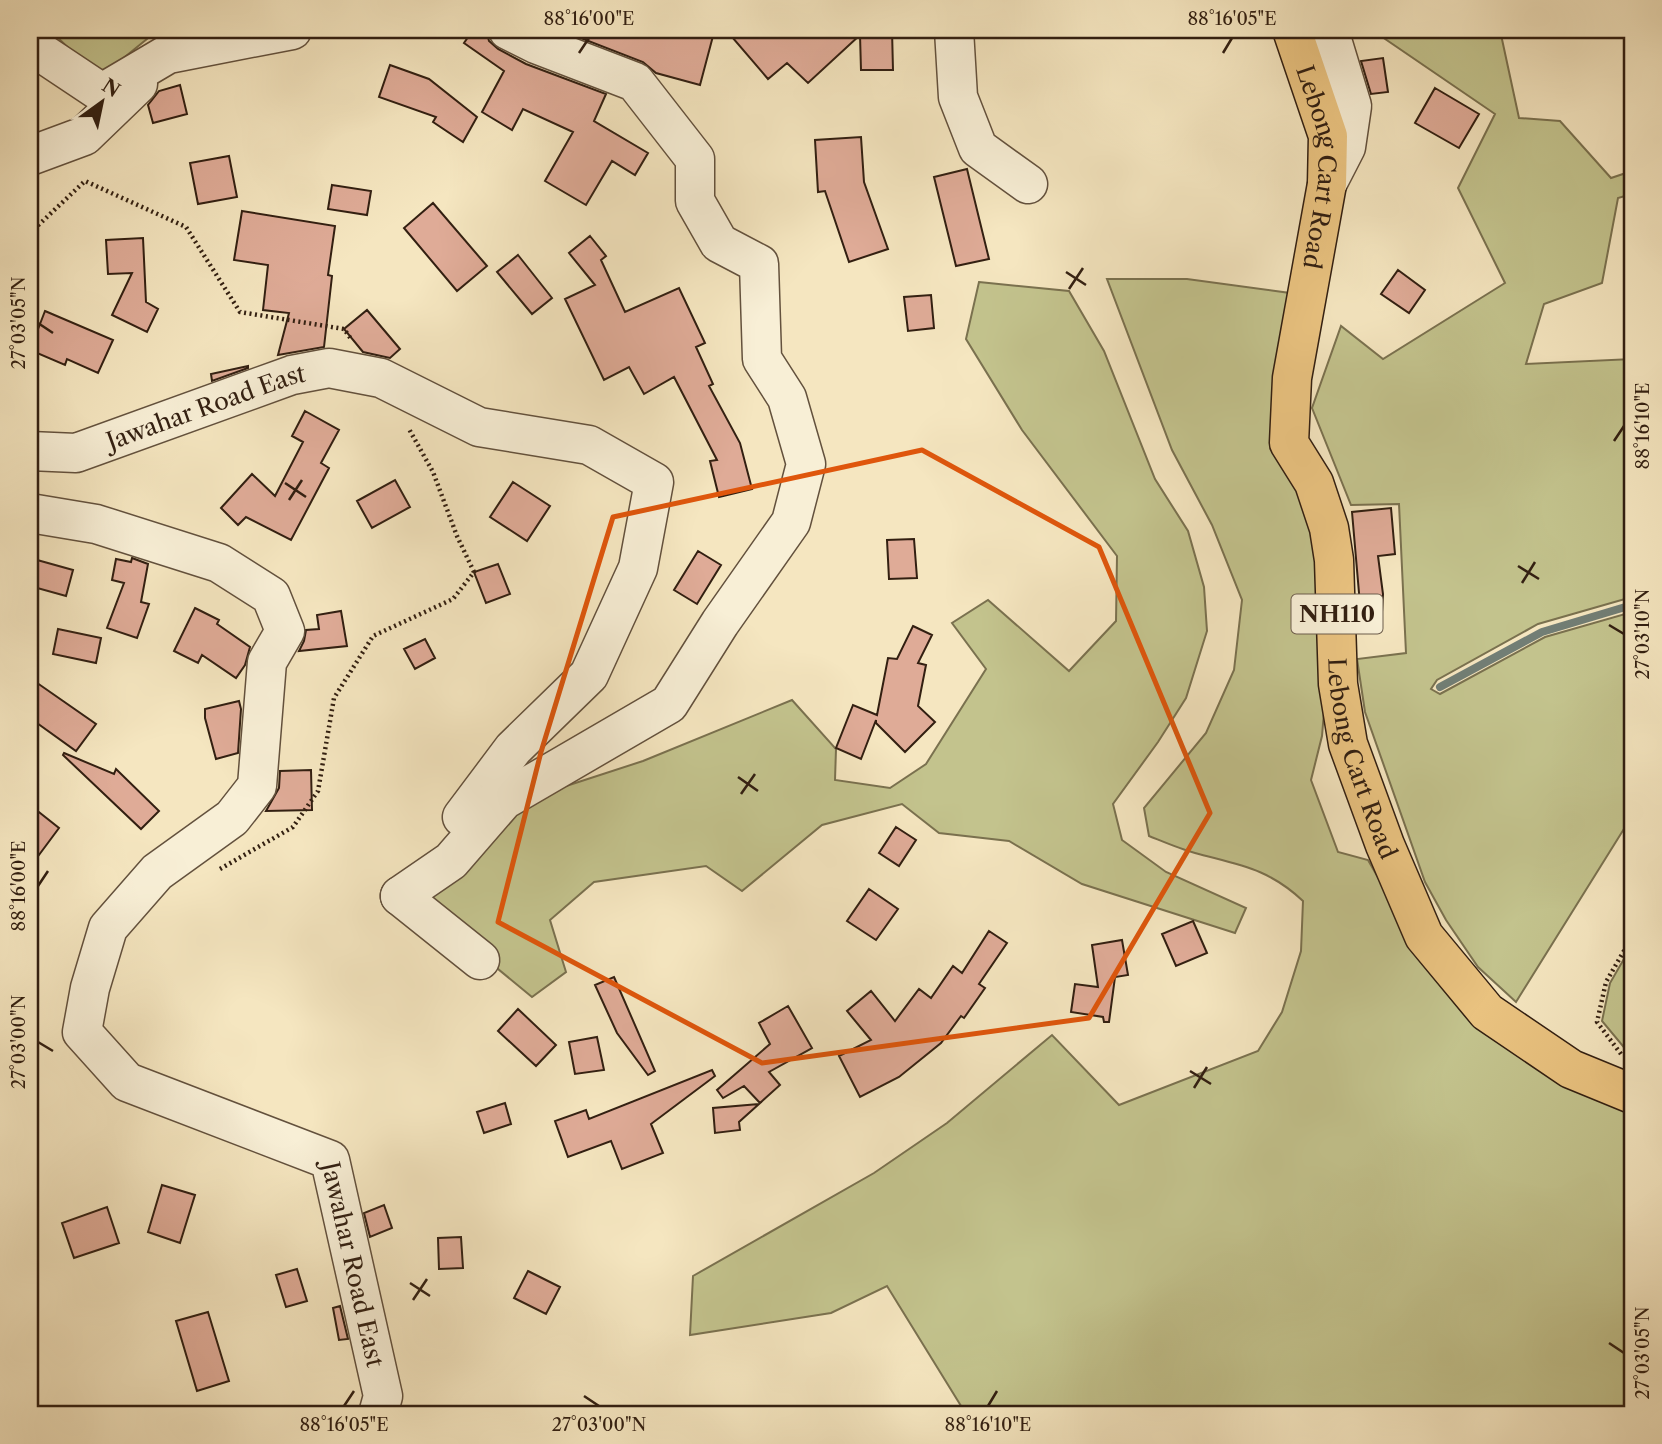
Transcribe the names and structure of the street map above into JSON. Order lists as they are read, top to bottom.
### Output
{
  "streets": {
    "highway": ["Lebong Cart Road", "NH110"],
    "street": ["Jawahar Road East"]
  },
  "north": "top right",
  "coordinates": [
    "88°16'00\"E",
    "88°16'05\"E",
    "27°03'05\"N",
    "88°16'10\"E",
    "27°03'10\"N",
    "27°03'00\"N"
  ]
}
